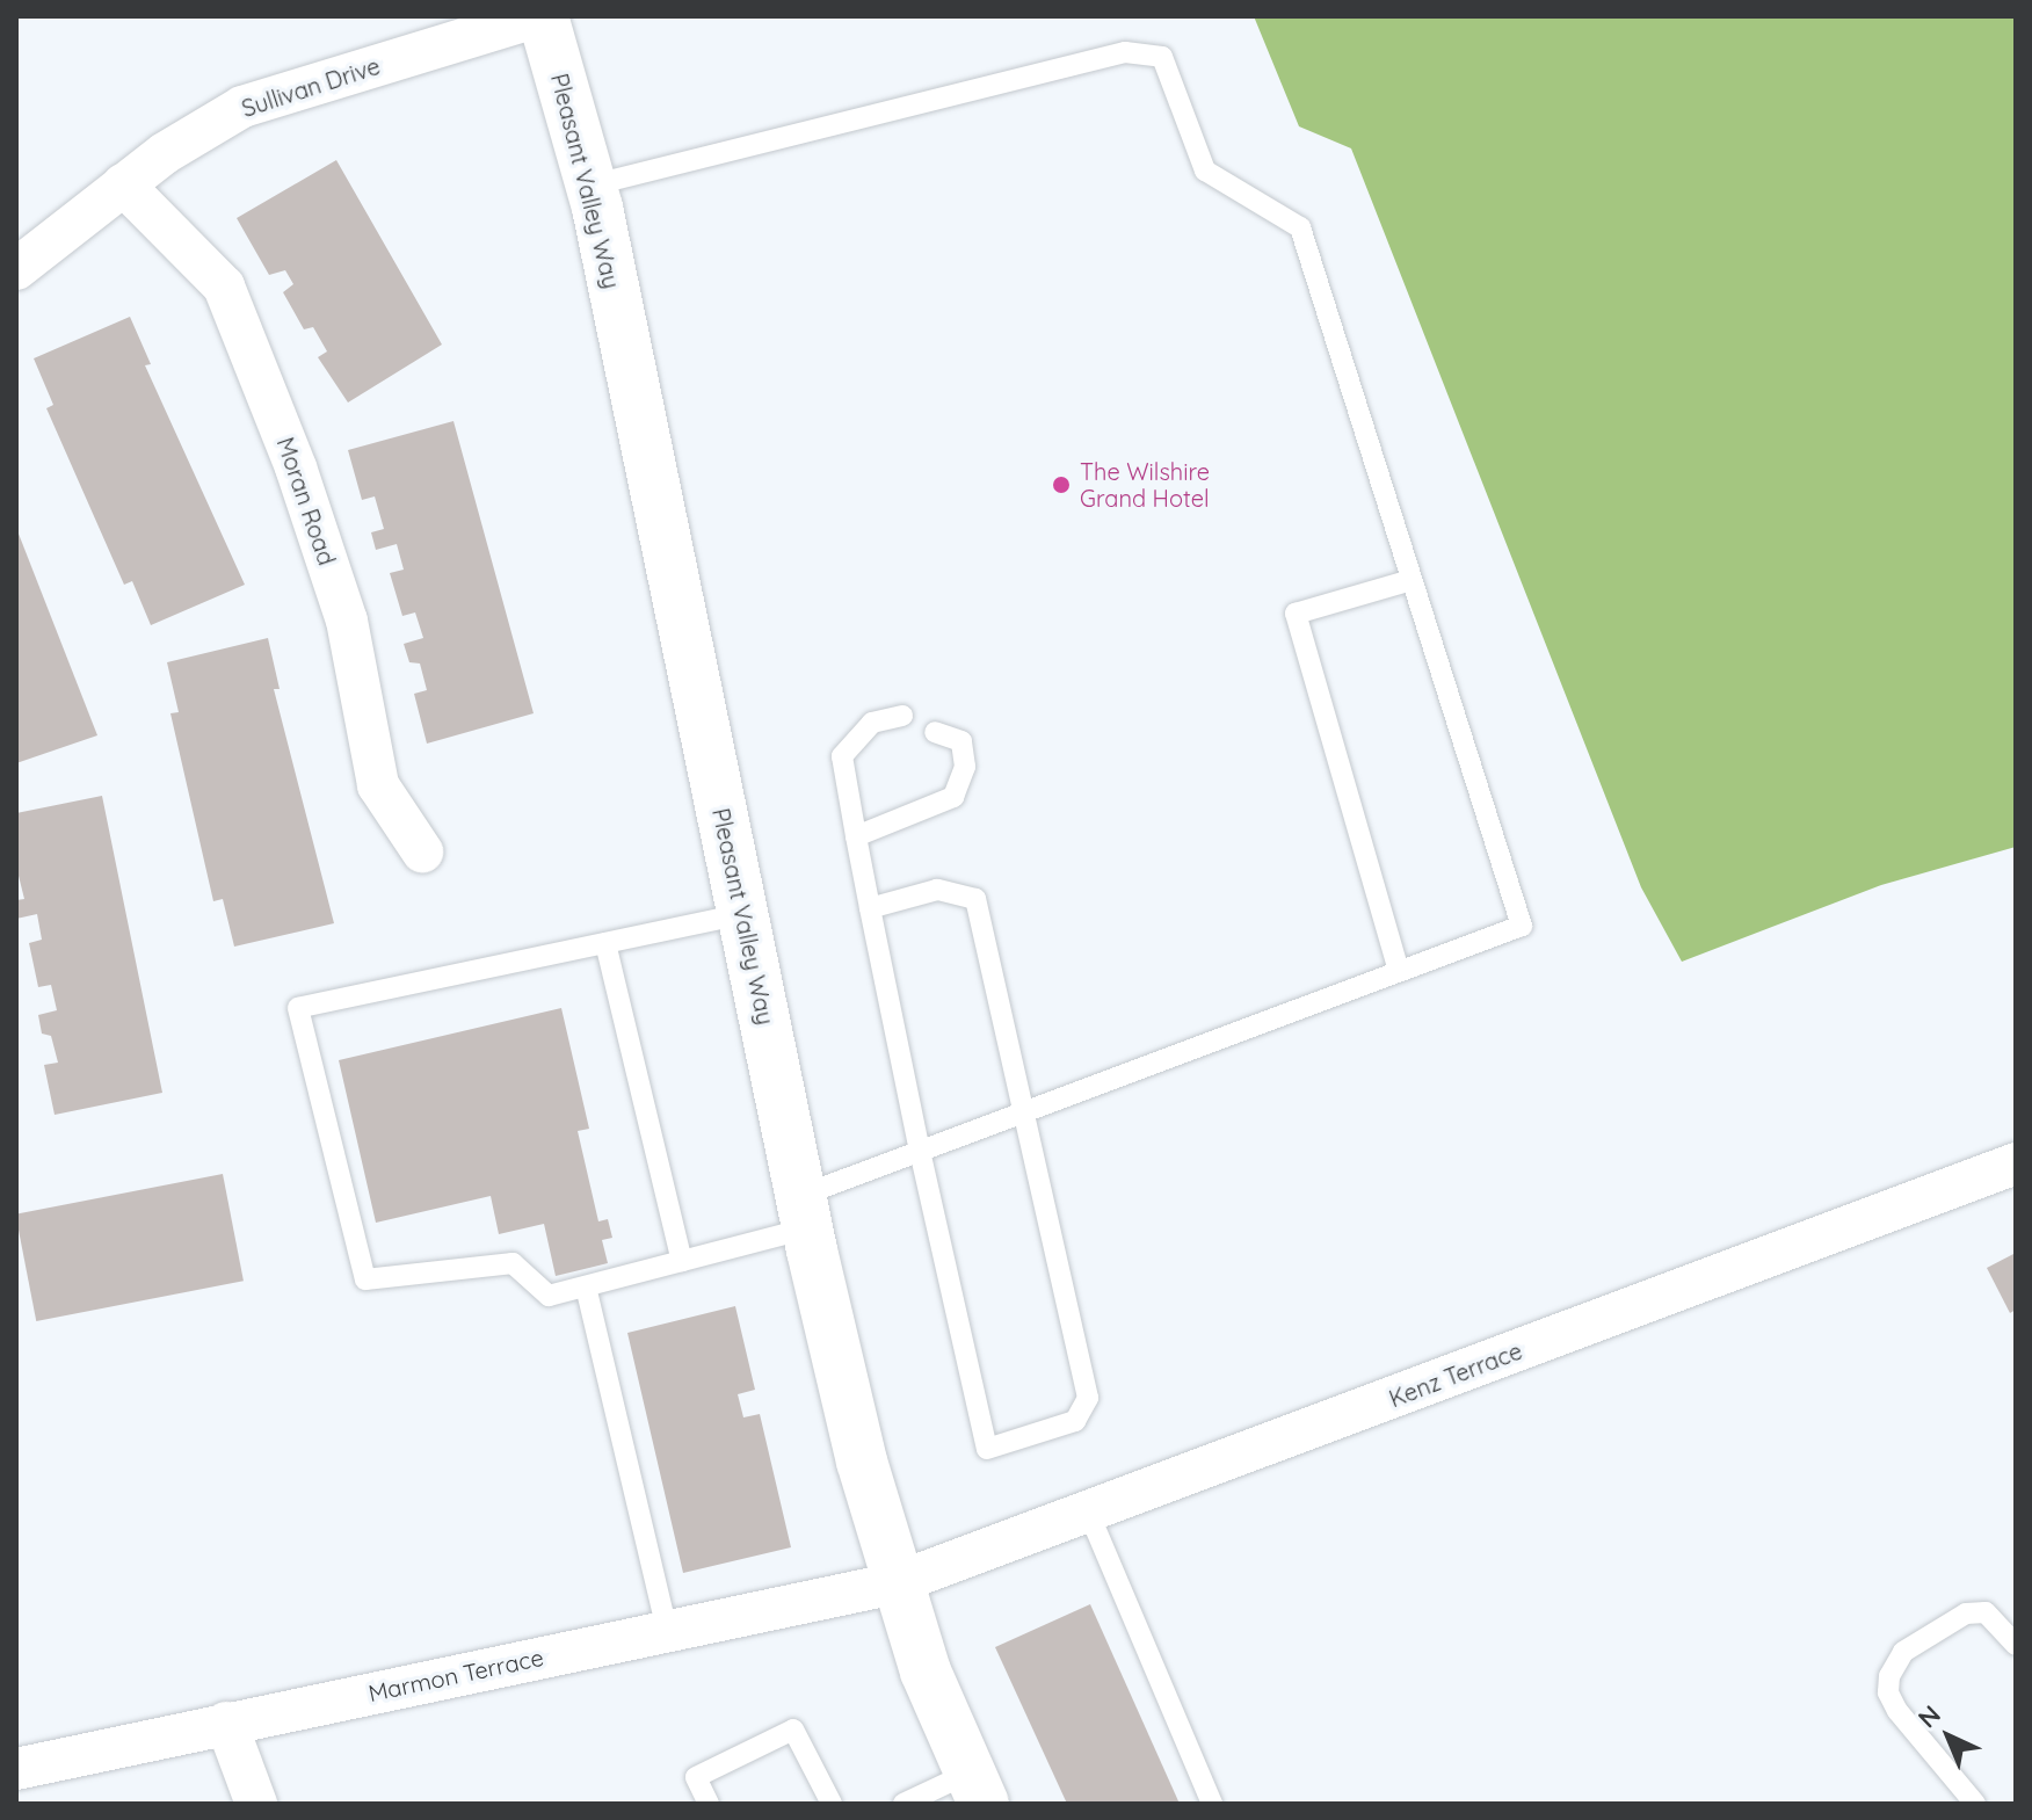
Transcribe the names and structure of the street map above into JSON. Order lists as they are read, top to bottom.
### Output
{
  "streets": {
    "main road": ["Pleasant Valley Way"],
    "street": [
      "Sullivan Drive",
      "Moran Road",
      "Kenz Terrace",
      "Marmon Terrace"
    ]
  },
  "crossings": [
    ["Sullivan Drive", "Pleasant Valley Way"],
    ["Sullivan Drive", "Moran Road"],
    ["Pleasant Valley Way", "Kenz Terrace"],
    ["Pleasant Valley Way", "Marmon Terrace"],
    ["Kenz Terrace", "Marmon Terrace"]
  ],
  "places": ["The Wilshire Grand Hotel"],
  "north": "top left"
}
